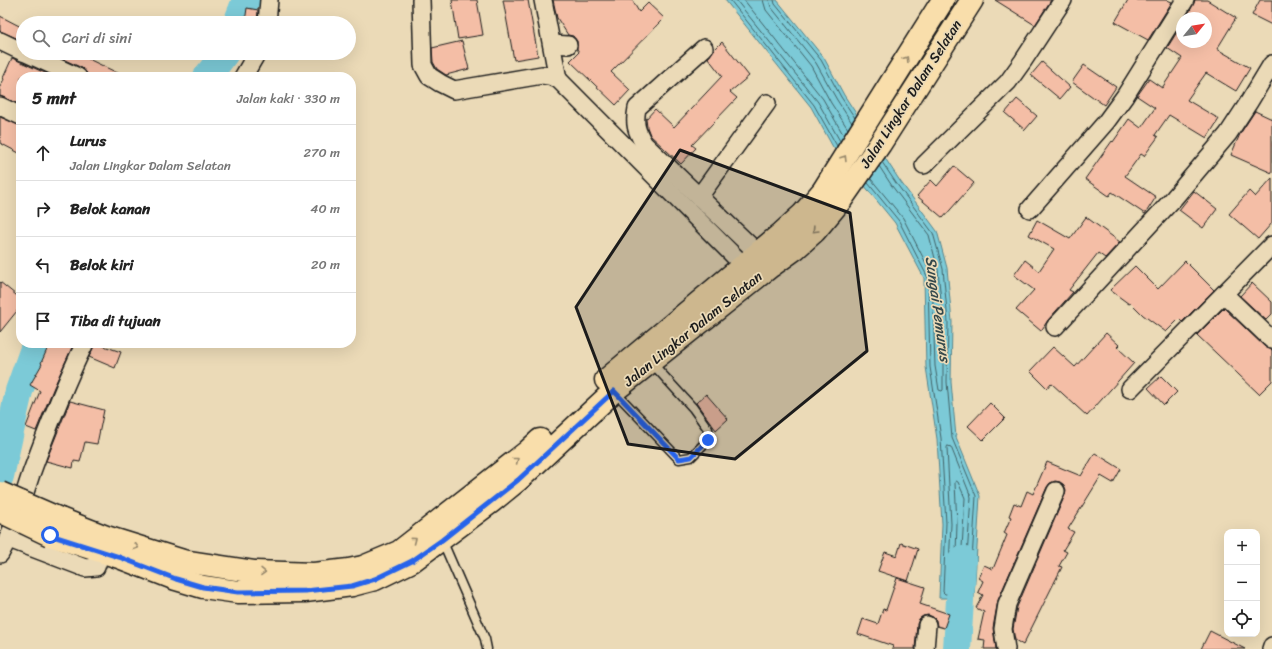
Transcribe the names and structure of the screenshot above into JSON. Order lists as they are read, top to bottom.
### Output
{
  "streets": {
    "main road": ["Jalan Lingkar Dalam Selatan"]
  },
  "water": ["Sungai Pemurus"],
  "north": "top right",
  "page": {
    "search": "Cari di sini",
    "heading": ["5 mnt", "Jalan kaki · 330 m"],
    "list": [
      ["Lurus", "Jalan Lingkar Dalam Selatan", "270 m"],
      ["Belok kanan", "40 m"],
      ["Belok kiri", "20 m"],
      "Tiba di tujuan"
    ],
    "map_buttons": ["+", "−"]
  }
}
